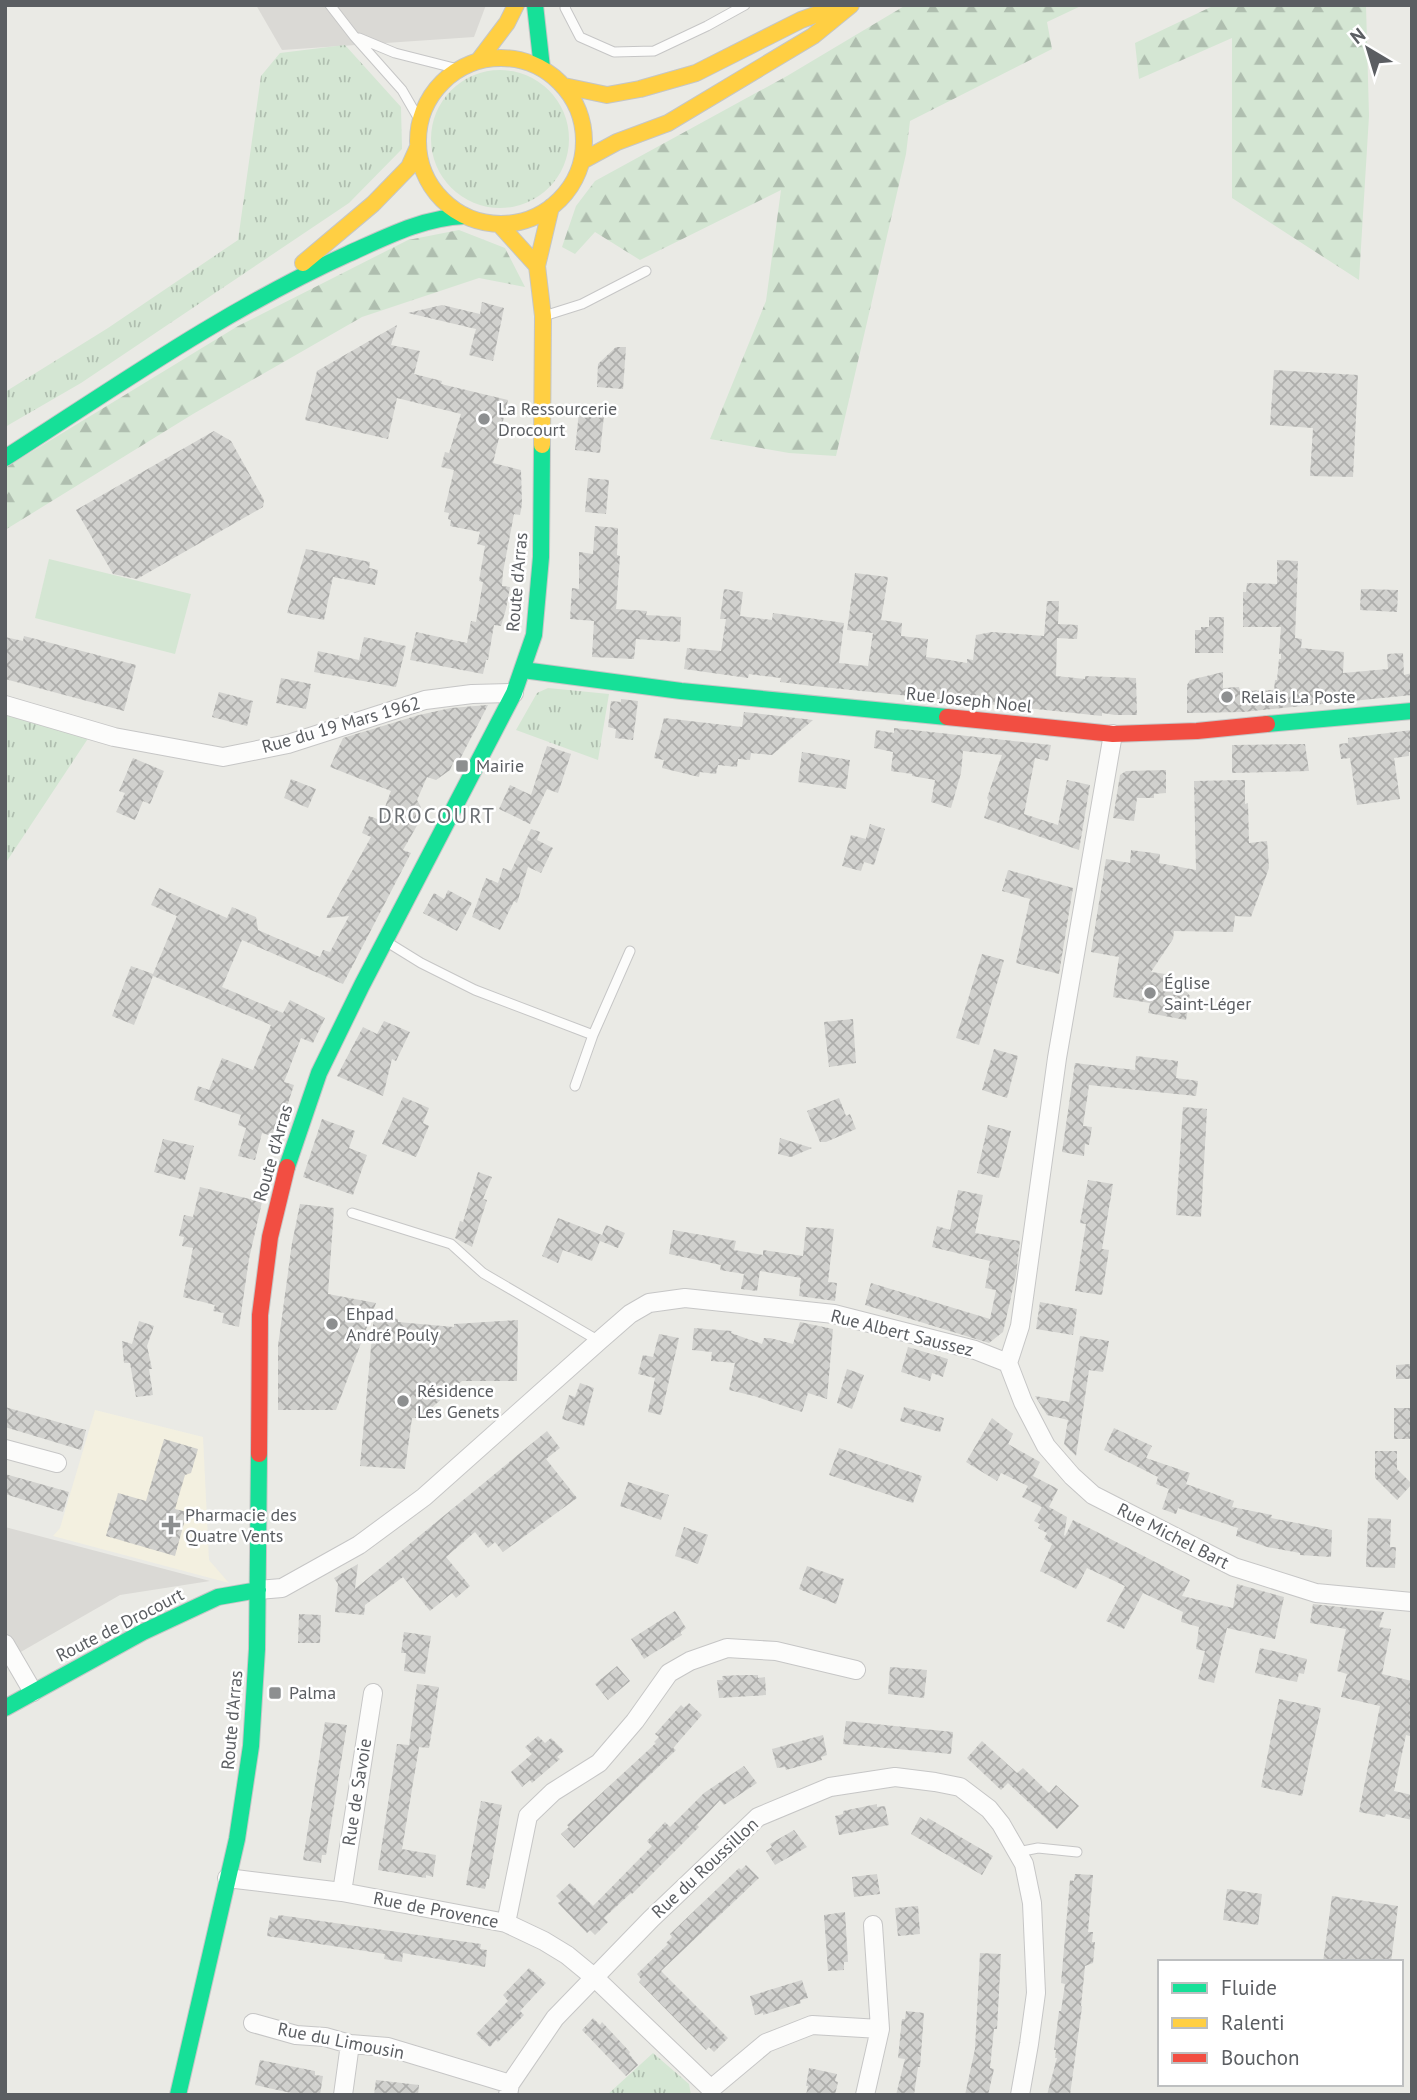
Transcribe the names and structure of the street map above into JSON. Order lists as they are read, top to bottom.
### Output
{
  "streets": {
    "main road": ["Route d'Arras", "Rue Joseph Noel", "Route de Drocourt"],
    "street": [
      "Rue du 19 Mars 1962",
      "Rue Albert Saussez",
      "Rue Michel Bart",
      "Rue de Savoie",
      "Rue du Roussillon",
      "Rue de Provence",
      "Rue du Limousin"
    ]
  },
  "crossings": [
    ["Route d'Arras", "Rue Joseph Noel"],
    ["Route d'Arras", "Rue du 19 Mars 1962"],
    ["Route d'Arras", "Rue Albert Saussez"],
    ["Route d'Arras", "Route de Drocourt"],
    ["Route d'Arras", "Rue de Provence"],
    ["Rue Albert Saussez", "Rue Michel Bart"],
    ["Rue Albert Saussez", "Route de Drocourt"],
    ["Rue de Savoie", "Rue de Provence"],
    ["Rue du Roussillon", "Rue de Provence"],
    ["Rue du Roussillon", "Rue du Limousin"]
  ],
  "districts": ["DROCOURT"],
  "places": {
    "other": [
      "La Ressourcerie Drocourt",
      "Relais La Poste",
      "Église Saint-Léger",
      "Ehpad André Pouly",
      "Résidence Les Genets"
    ],
    "transit": ["Mairie", "Palma"],
    "health": ["Pharmacie des Quatre Vents"]
  },
  "legend": ["Fluide", "Ralenti", "Bouchon"],
  "north": "top left"
}
